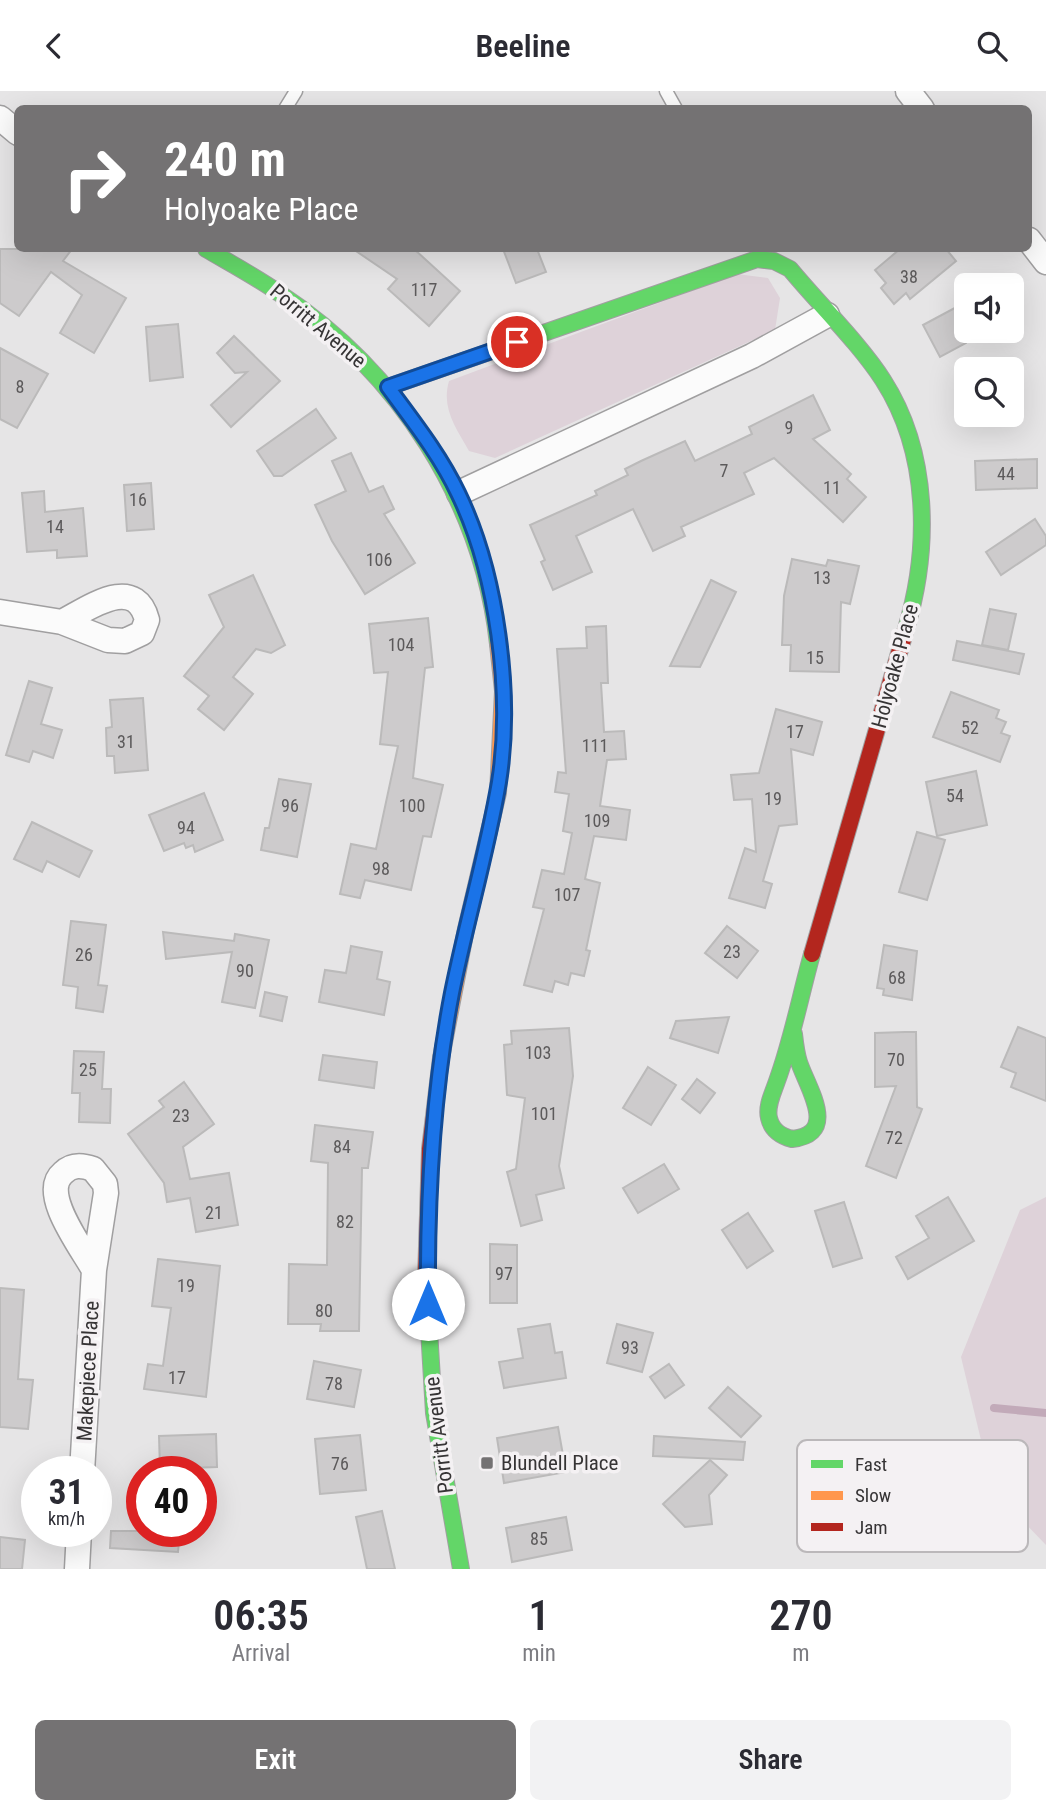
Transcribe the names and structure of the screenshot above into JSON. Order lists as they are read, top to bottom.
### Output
{
  "streets": {
    "street": ["Porritt Avenue", "Holyoake Place", "Makepiece Place"]
  },
  "crossings": [
    ["Porritt Avenue", "Holyoake Place"]
  ],
  "places": {
    "transit": ["Blundell Place"]
  },
  "house_numbers": [
    "38",
    "117",
    "8",
    "9",
    "7",
    "44",
    "11",
    "16",
    "14",
    "106",
    "13",
    "104",
    "15",
    "52",
    "17",
    "31",
    "111",
    "54",
    "19",
    "96",
    "100",
    "109",
    "94",
    "98",
    "107",
    "23",
    "26",
    "90",
    "68",
    "103",
    "70",
    "25",
    "101",
    "23",
    "72",
    "84",
    "21",
    "82",
    "97",
    "19",
    "80",
    "93",
    "17",
    "78",
    "76",
    "85"
  ],
  "legend": ["Fast", "Slow", "Jam"],
  "page": {
    "header": "Beeline",
    "turn": ["240 m", "Holyoake Place"],
    "speed": "31 km/h",
    "limit": "40",
    "eta": [
      "06:35",
      "Arrival",
      "1",
      "min",
      "270",
      "m"
    ],
    "buttons": ["Exit", "Share"]
  }
}
